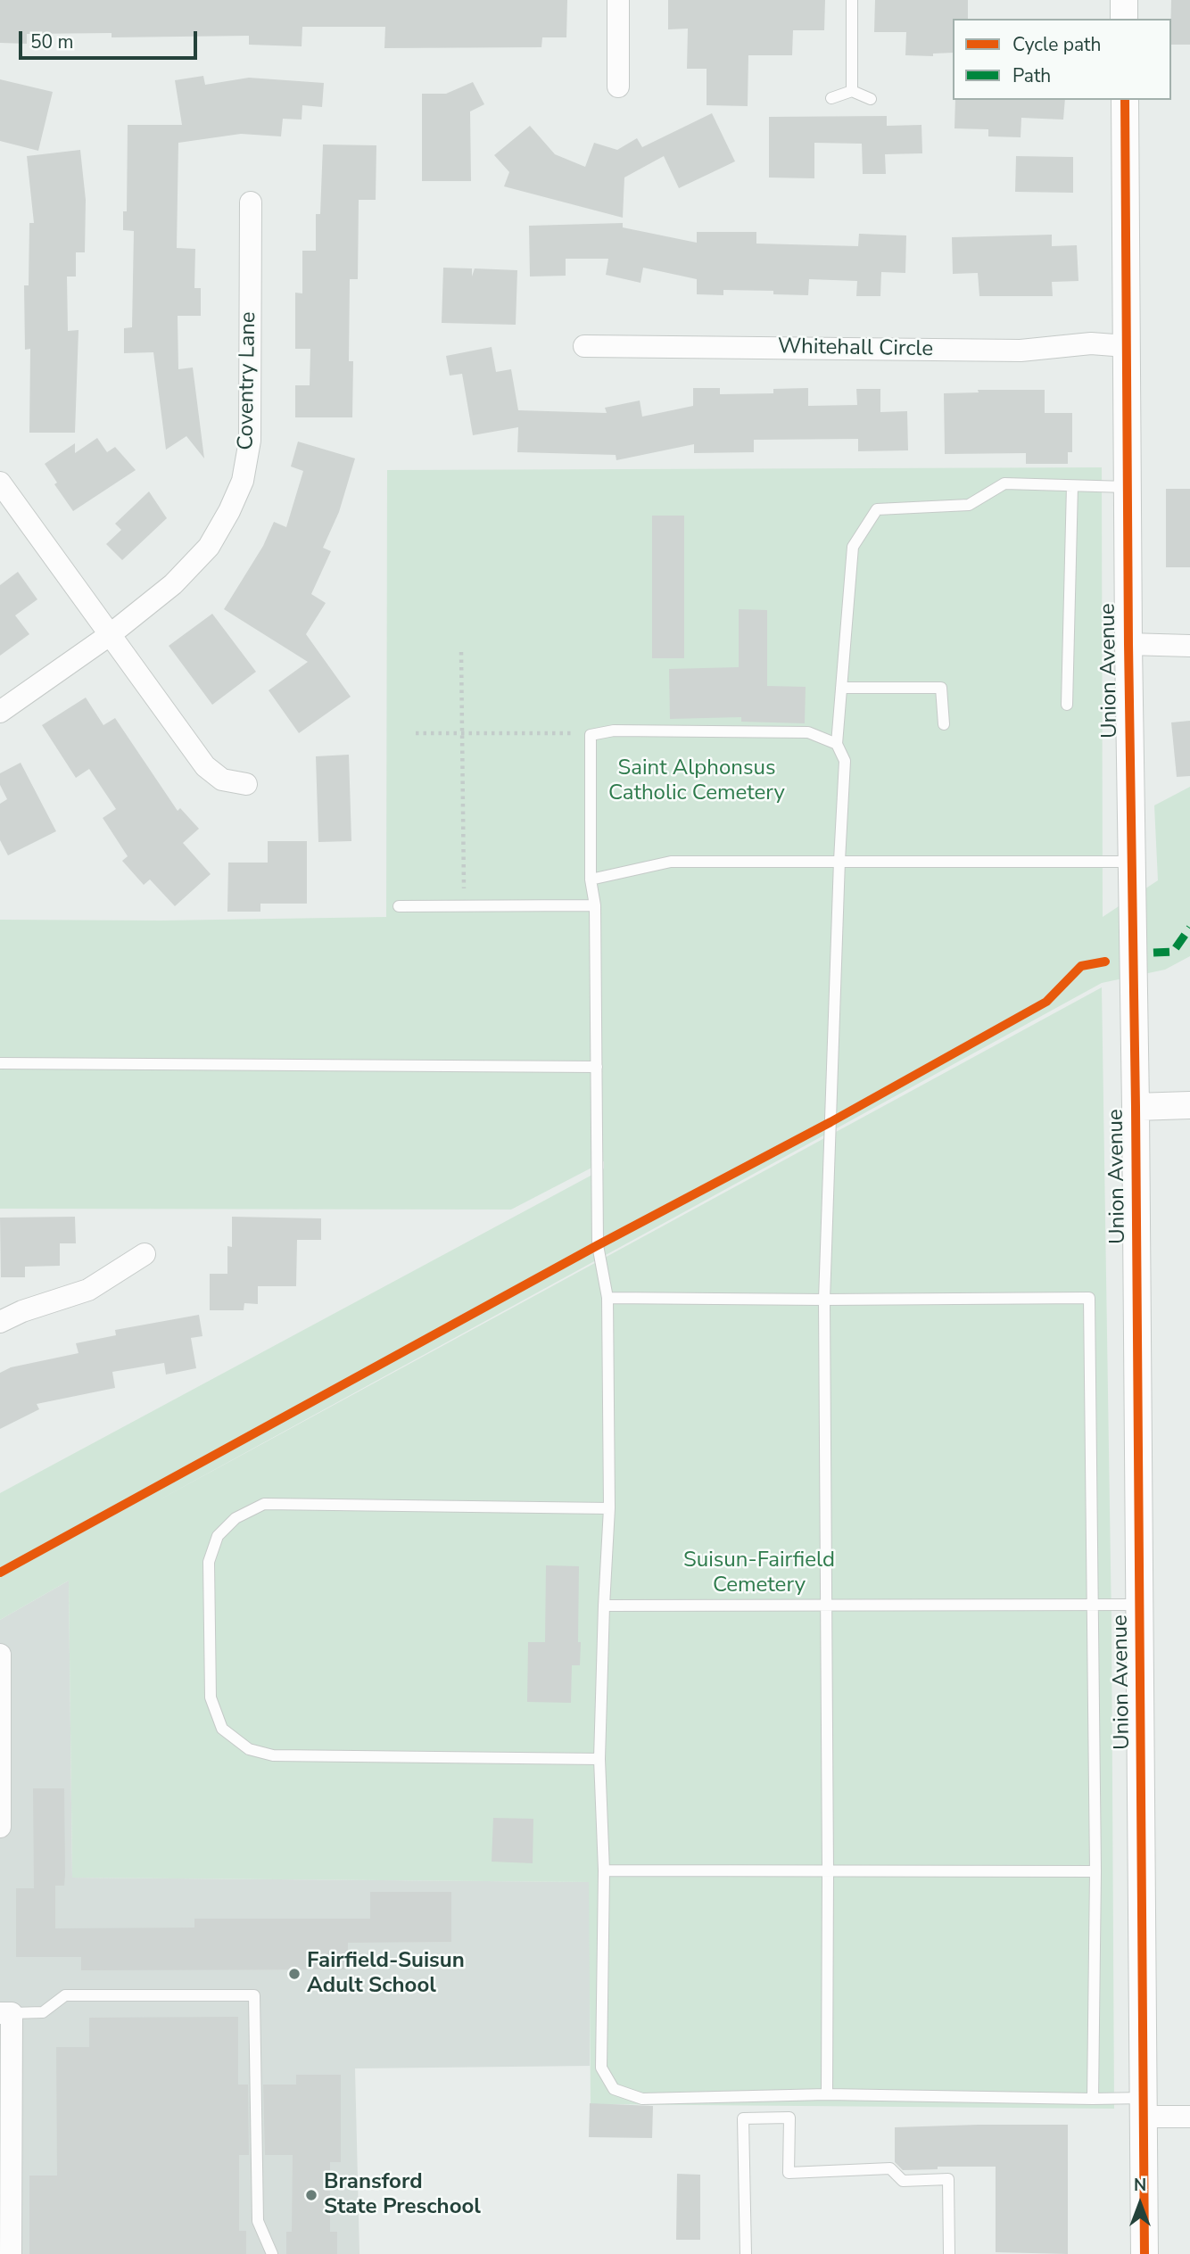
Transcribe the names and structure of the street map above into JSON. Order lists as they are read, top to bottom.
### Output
{
  "streets": {
    "street": ["Whitehall Circle", "Coventry Lane", "Union Avenue"]
  },
  "crossings": [
    ["Whitehall Circle", "Union Avenue"]
  ],
  "parks": ["Saint Alphonsus Catholic Cemetery", "Suisun-Fairfield Cemetery"],
  "places": ["Fairfield-Suisun Adult School", "Bransford State Preschool"],
  "legend": ["Cycle path", "Path"],
  "scale_bar": "50 m",
  "north": "top"
}
